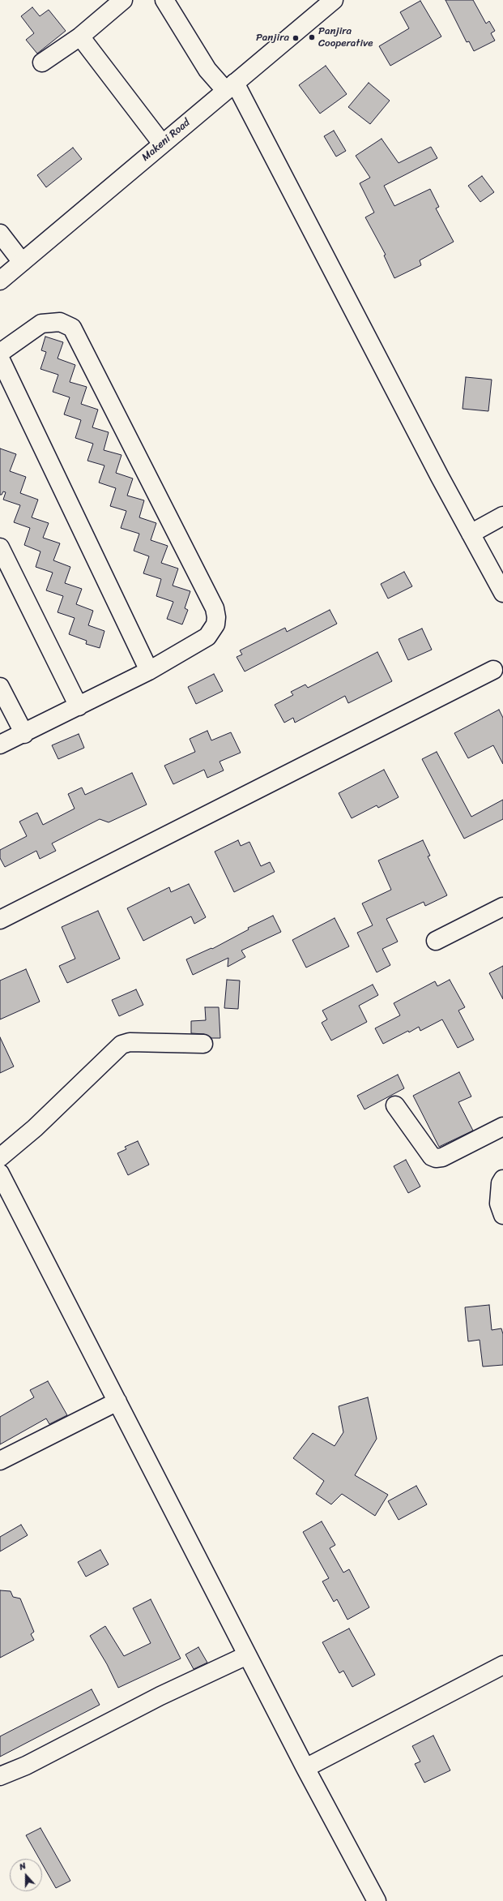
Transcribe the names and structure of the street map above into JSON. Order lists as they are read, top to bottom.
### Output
{
  "streets": {
    "street": ["Makeni Road"]
  },
  "places": ["Panjira Cooperative", "Panjira"],
  "north": "top"
}
